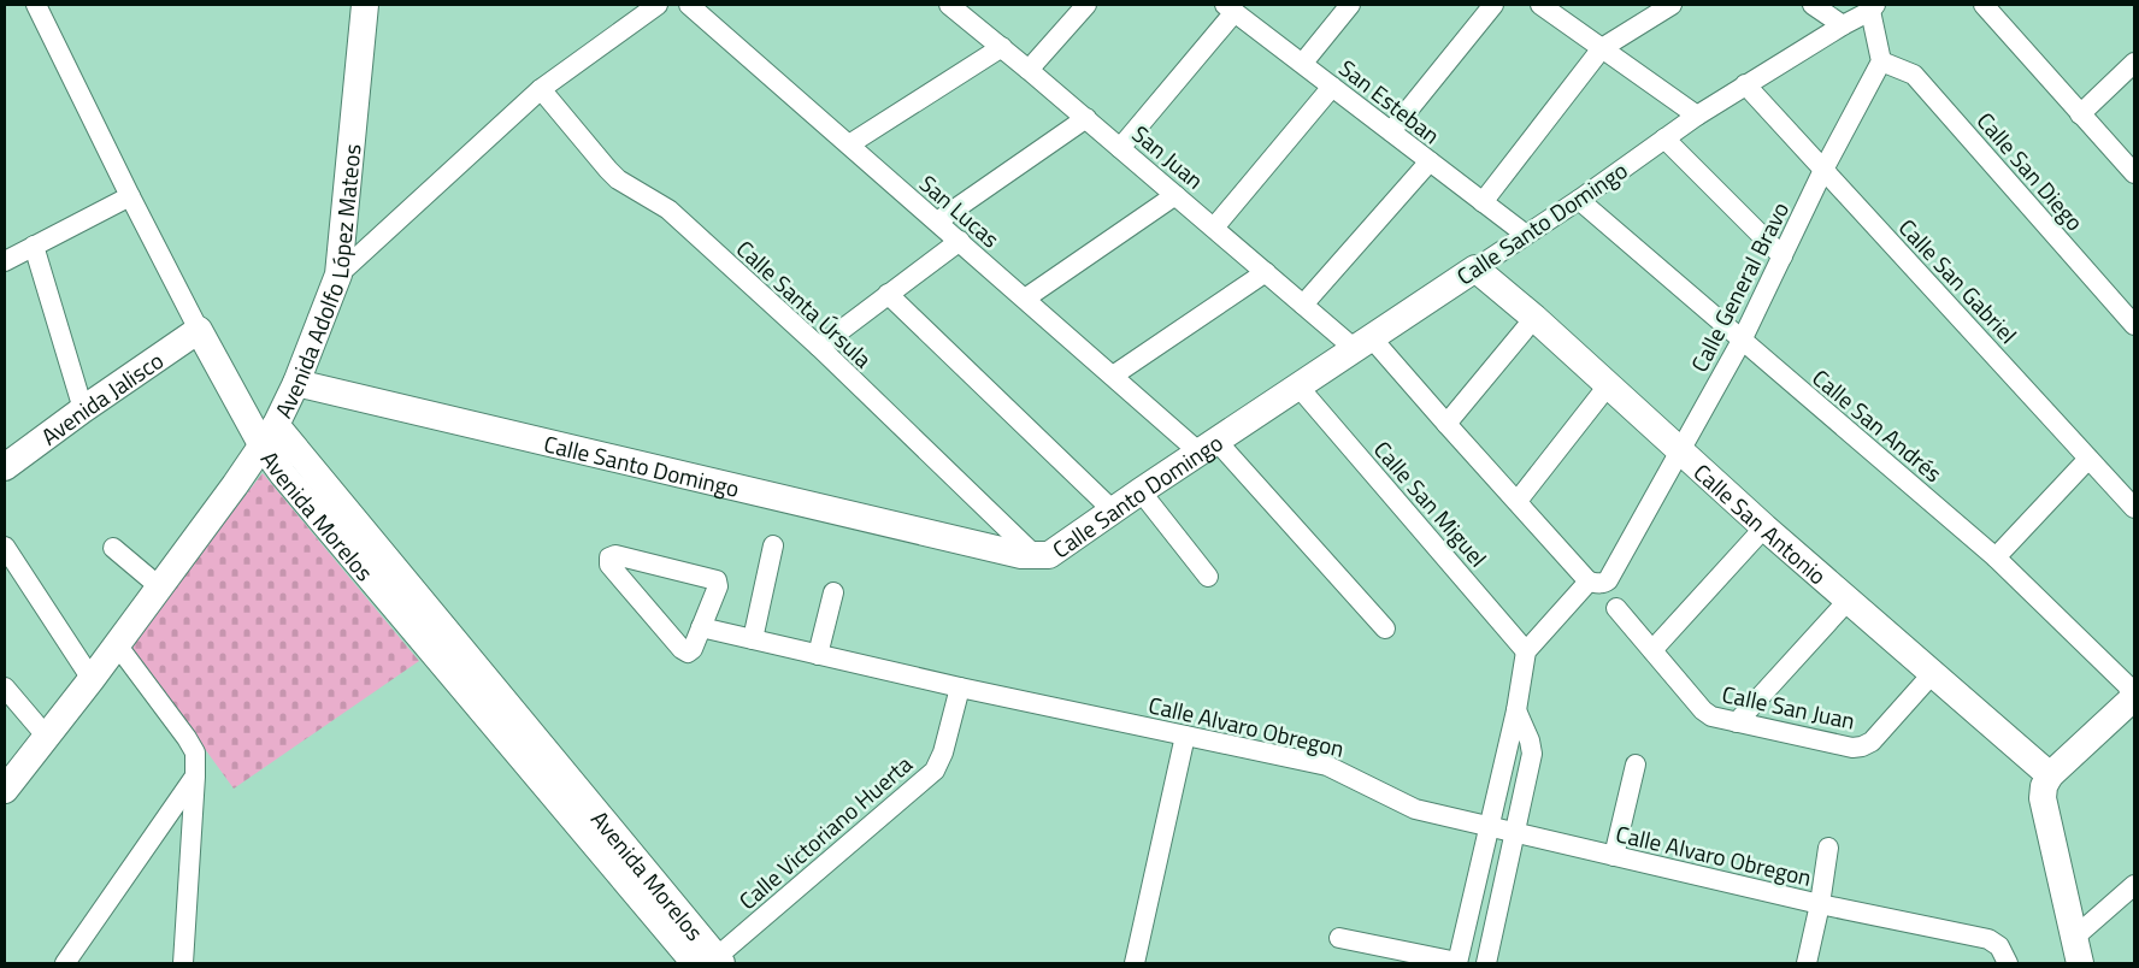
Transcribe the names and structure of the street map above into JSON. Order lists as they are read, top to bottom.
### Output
{
  "streets": {
    "main road": [
      "Calle Santo Domingo",
      "Avenida Adolfo López Mateos",
      "Avenida Jalisco",
      "Avenida Morelos",
      "Calle San Antonio"
    ],
    "street": [
      "San Esteban",
      "San Juan",
      "Calle San Diego",
      "San Lucas",
      "Calle San Gabriel",
      "Calle General Bravo",
      "Calle Santa Úrsula",
      "Calle San Andrés",
      "Calle San Miguel",
      "Calle San Juan",
      "Calle Alvaro Obregon",
      "Calle Victoriano Huerta"
    ]
  },
  "crossings": [
    ["San Esteban", "Calle Santo Domingo"],
    ["San Juan", "Calle Santo Domingo"],
    ["Calle San Diego", "Calle General Bravo"],
    ["San Lucas", "Calle Santo Domingo"],
    ["Calle Santo Domingo", "Avenida Adolfo López Mateos"],
    ["Calle Santo Domingo", "Calle San Gabriel"],
    ["Calle Santo Domingo", "Calle Santa Úrsula"],
    ["Calle Santo Domingo", "Calle San Andrés"],
    ["Calle Santo Domingo", "Calle San Miguel"],
    ["Calle Santo Domingo", "Calle San Antonio"],
    ["Avenida Adolfo López Mateos", "Avenida Morelos"],
    ["Calle San Gabriel", "Calle General Bravo"],
    ["Calle General Bravo", "Calle San Andrés"],
    ["Calle General Bravo", "Calle San Miguel"],
    ["Calle General Bravo", "Calle San Antonio"],
    ["Avenida Jalisco", "Avenida Morelos"],
    ["Avenida Morelos", "Calle Victoriano Huerta"],
    ["Calle San Antonio", "Calle San Juan"],
    ["Calle Alvaro Obregon", "Calle Victoriano Huerta"]
  ]
}
